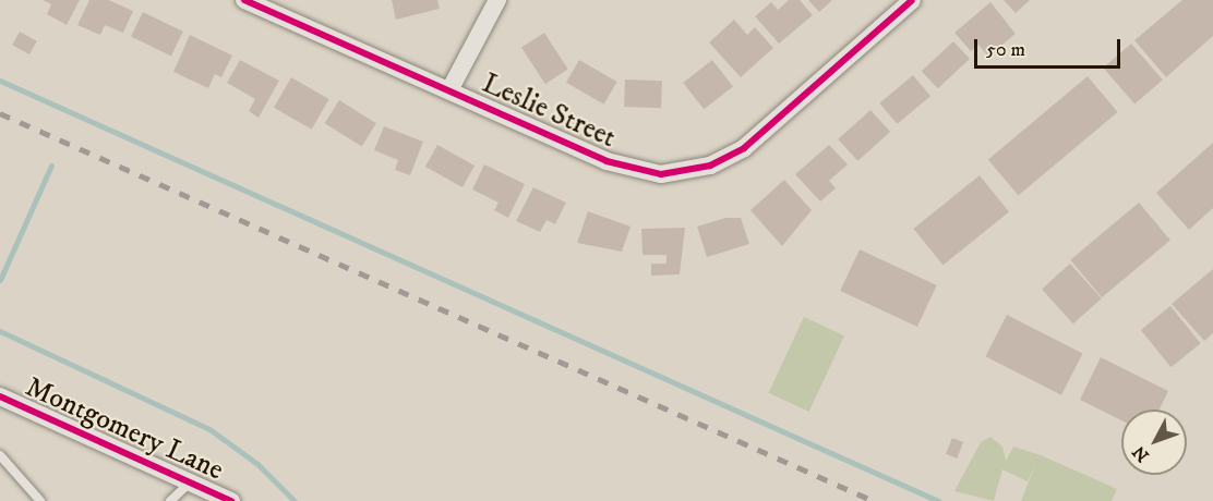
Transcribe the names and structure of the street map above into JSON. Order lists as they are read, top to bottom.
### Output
{
  "streets": {
    "street": ["Leslie Street", "Montgomery Lane"]
  },
  "scale_bar": "50 m",
  "north": "bottom left"
}
